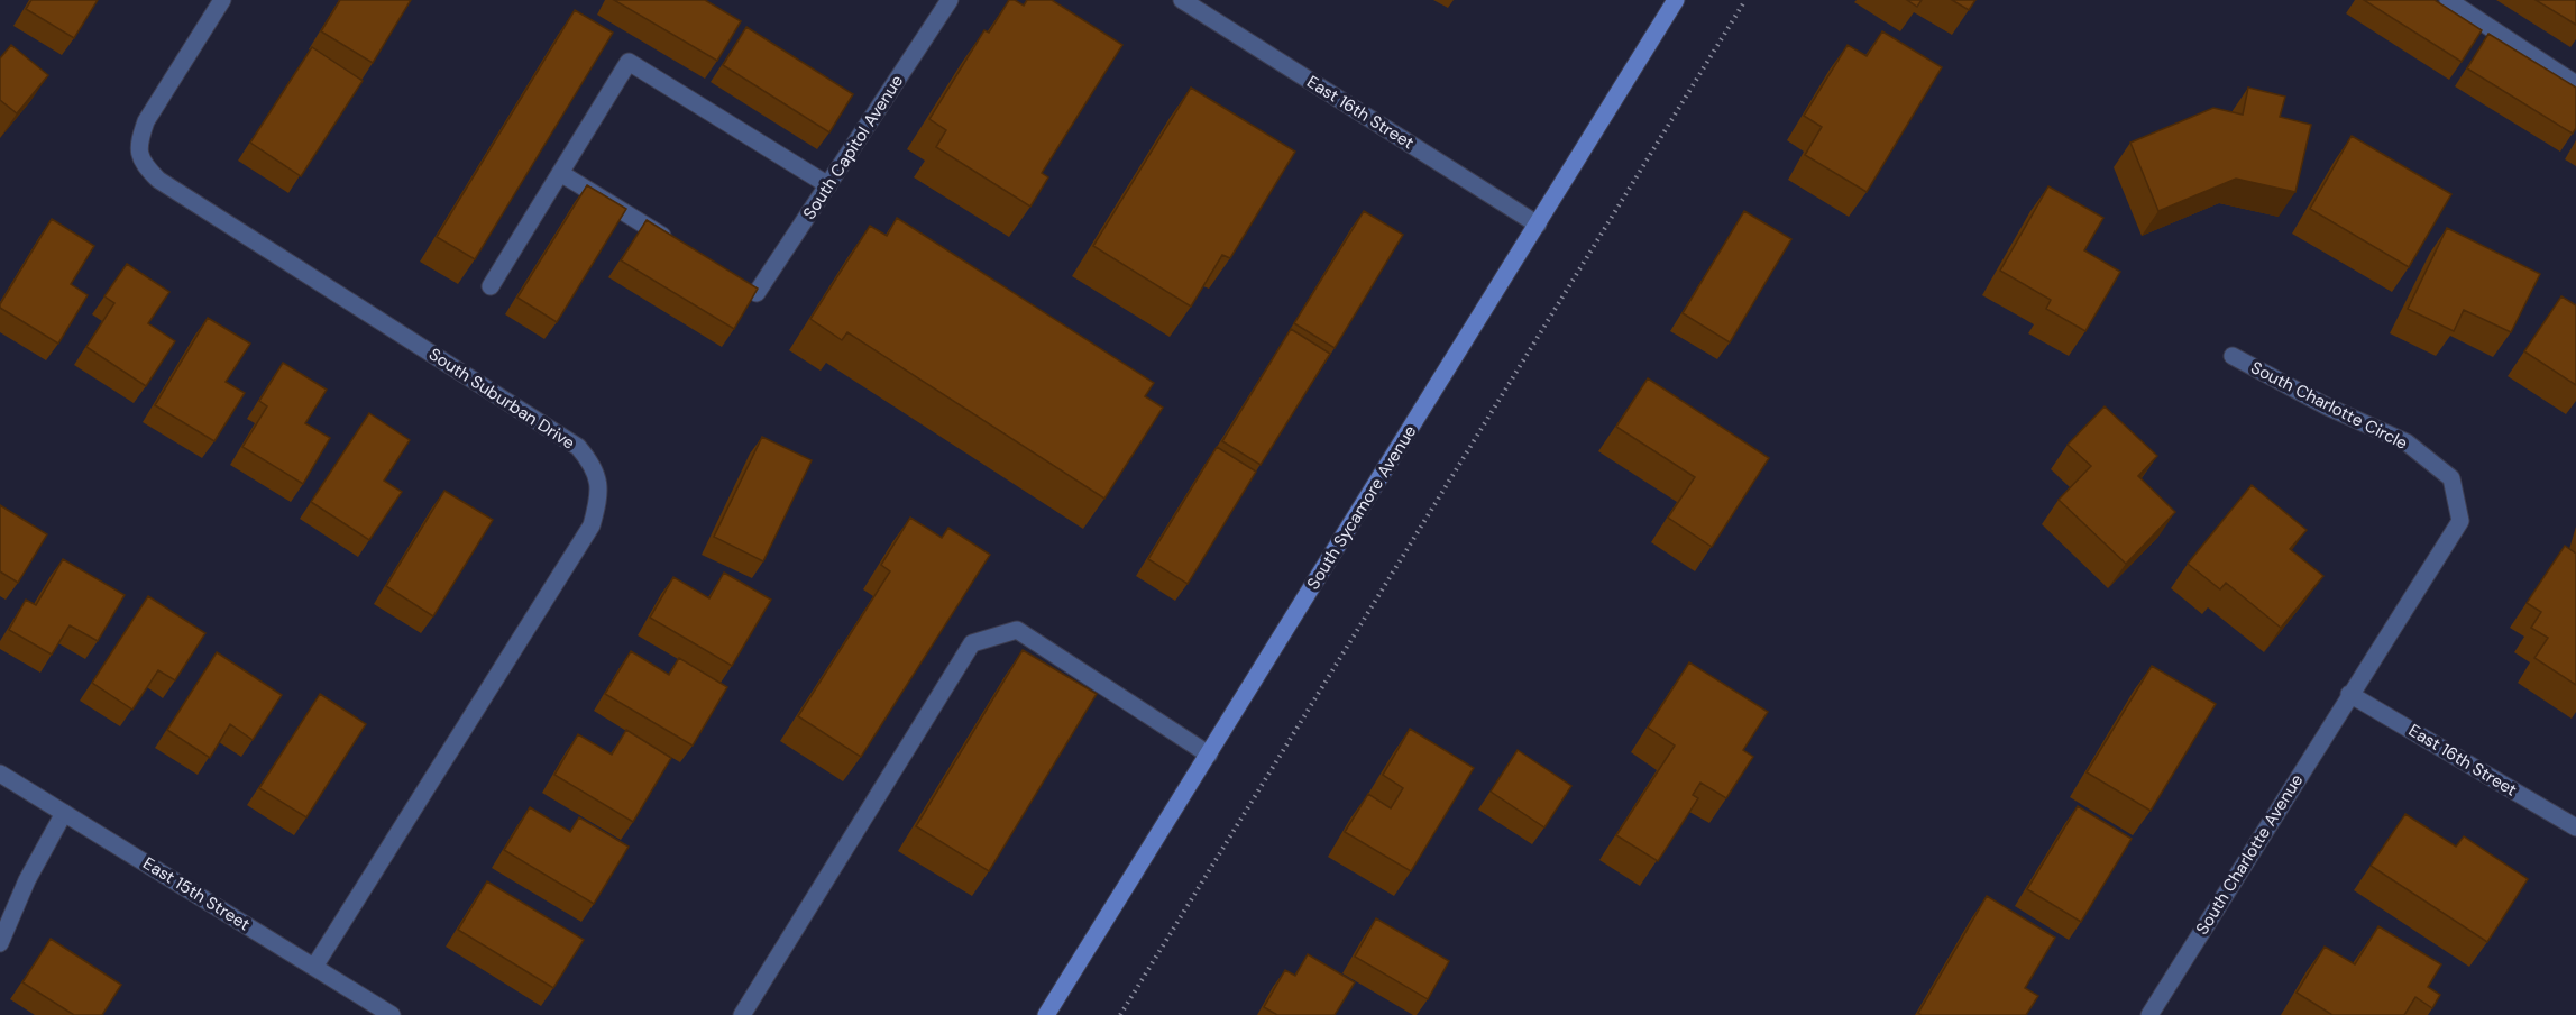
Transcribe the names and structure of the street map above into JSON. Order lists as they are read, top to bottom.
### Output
{
  "streets": {
    "main road": ["South Sycamore Avenue"],
    "street": [
      "East 16th Street",
      "South Capitol Avenue",
      "South Suburban Drive",
      "South Charlotte Circle",
      "South Charlotte Avenue",
      "East 15th Street"
    ]
  },
  "crossings": [
    ["East 16th Street", "South Charlotte Circle"],
    ["East 16th Street", "South Sycamore Avenue"],
    ["East 16th Street", "South Charlotte Avenue"],
    ["South Suburban Drive", "East 15th Street"],
    ["South Charlotte Circle", "South Charlotte Avenue"]
  ]
}
